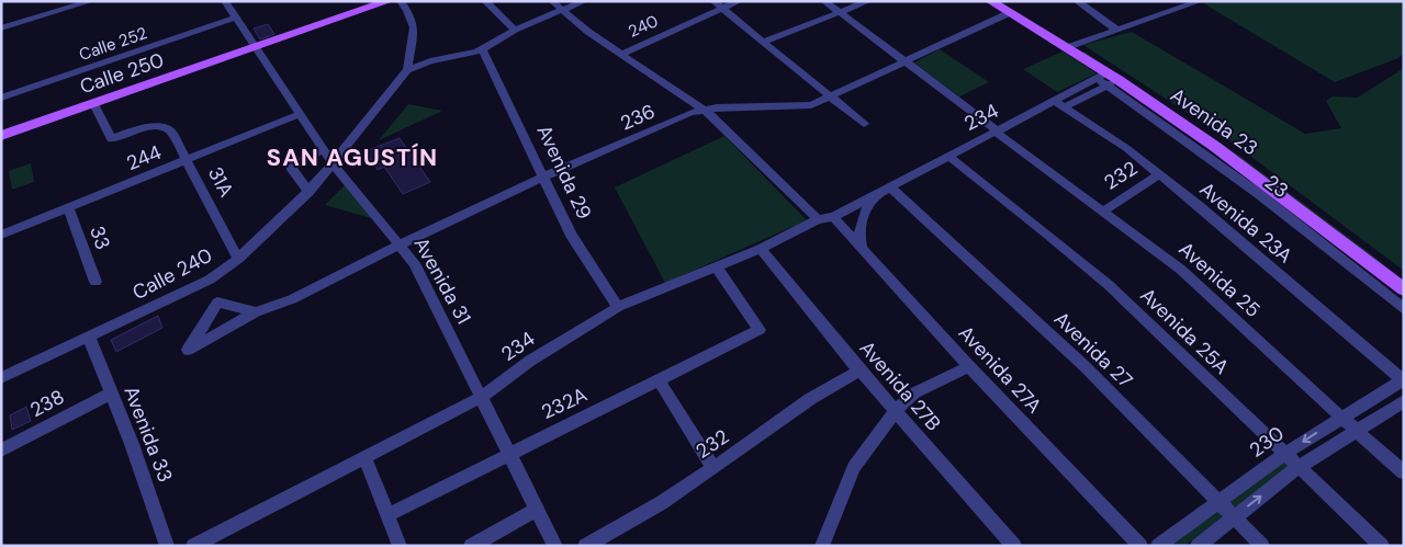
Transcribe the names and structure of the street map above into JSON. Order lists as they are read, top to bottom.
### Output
{
  "streets": {
    "main road": ["Calle 250", "Avenida 23"],
    "street": [
      "240",
      "Calle 252",
      "236",
      "234",
      "244",
      "Avenida 29",
      "232",
      "31A",
      "23",
      "Avenida 23A",
      "33",
      "Calle 240",
      "Avenida 25",
      "Avenida 31",
      "Avenida 25A",
      "Avenida 27",
      "Avenida 27A",
      "Avenida 27B",
      "238",
      "232A",
      "Avenida 33",
      "230"
    ]
  },
  "crossings": [
    ["Calle 252", "Avenida 31"],
    ["Calle 250", "31A"],
    ["Calle 250", "Avenida 31"],
    ["236", "Avenida 23"],
    ["236", "Avenida 29"],
    ["236", "Avenida 25"],
    ["236", "Avenida 31"],
    ["234", "Avenida 23"],
    ["234", "Avenida 29"],
    ["234", "23"],
    ["234", "Avenida 23A"],
    ["234", "Avenida 25"],
    ["234", "Avenida 31"],
    ["234", "Avenida 25A"],
    ["234", "Avenida 27"],
    ["234", "Avenida 27A"],
    ["234", "Avenida 27B"],
    ["234", "232A"],
    ["Avenida 23", "23"],
    ["244", "31A"],
    ["244", "33"],
    ["244", "Avenida 31"],
    ["232", "Avenida 23A"],
    ["232", "Avenida 25"],
    ["232", "Avenida 27B"],
    ["31A", "Calle 240"],
    ["Avenida 23A", "230"],
    ["Calle 240", "Avenida 31"],
    ["Calle 240", "Avenida 33"],
    ["Avenida 25", "230"],
    ["Avenida 31", "232A"],
    ["Avenida 25A", "230"],
    ["Avenida 27", "230"],
    ["238", "Avenida 33"]
  ],
  "districts": ["SAN AGUSTÍN"]
}
